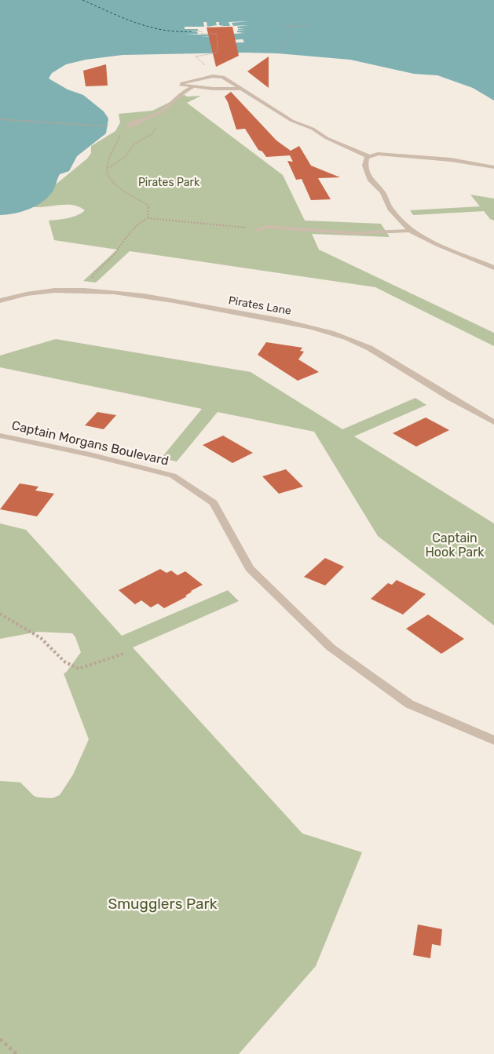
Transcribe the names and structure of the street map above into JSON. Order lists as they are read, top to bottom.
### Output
{
  "streets": {
    "street": ["Pirates Lane", "Captain Morgans Boulevard"]
  },
  "parks": ["Pirates Park", "Captain Hook Park", "Smugglers Park"]
}
